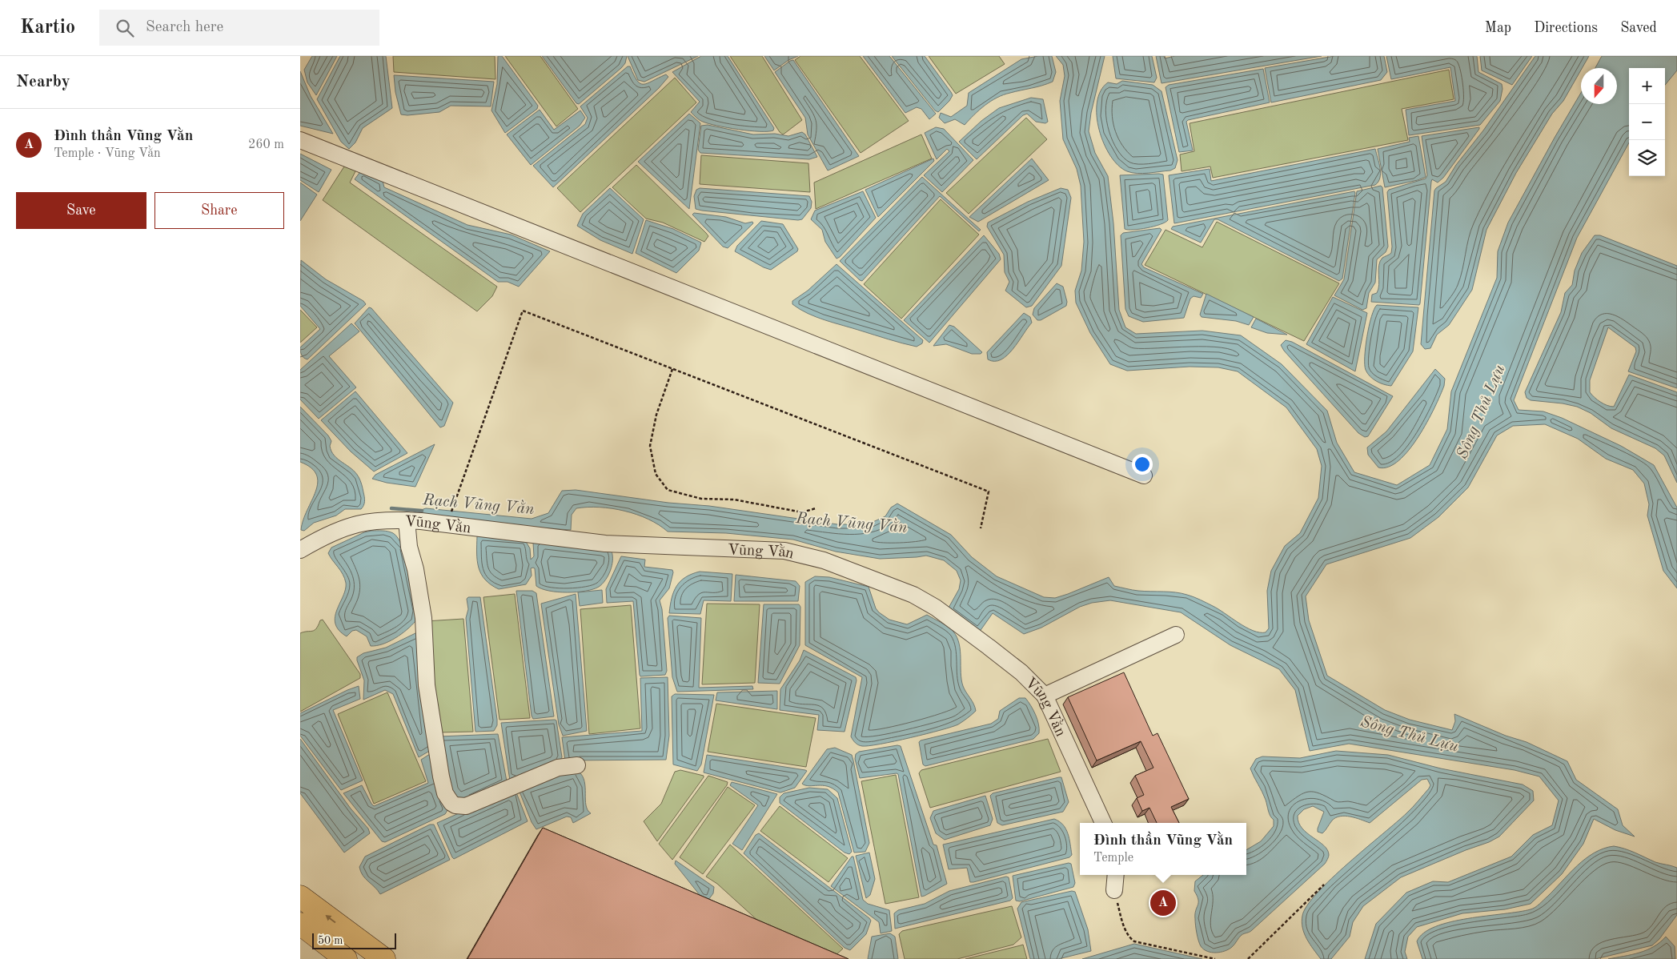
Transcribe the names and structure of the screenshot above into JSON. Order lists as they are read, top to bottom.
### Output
{
  "streets": {
    "street": ["Vũng Vằn"]
  },
  "water": ["Sông Thủ Lựu", "Rạch Vũng Vằn"],
  "scale_bar": "50 m",
  "north": "bottom",
  "page": {
    "header": "Kartio",
    "search": "Search here",
    "nav": ["Map", "Directions", "Saved"],
    "heading": "Nearby",
    "map_buttons": ["+", "−"],
    "list": [
      {
        "mark": "A",
        "name": "Đình thần Vũng Vằn",
        "note": "Temple · Vũng Vằn",
        "value": "260 m"
      }
    ],
    "buttons": ["Save", "Share"],
    "popup": ["Đình thần Vũng Vằn", "Temple"],
    "pins": "A",
    "scale": "50 m"
  }
}
